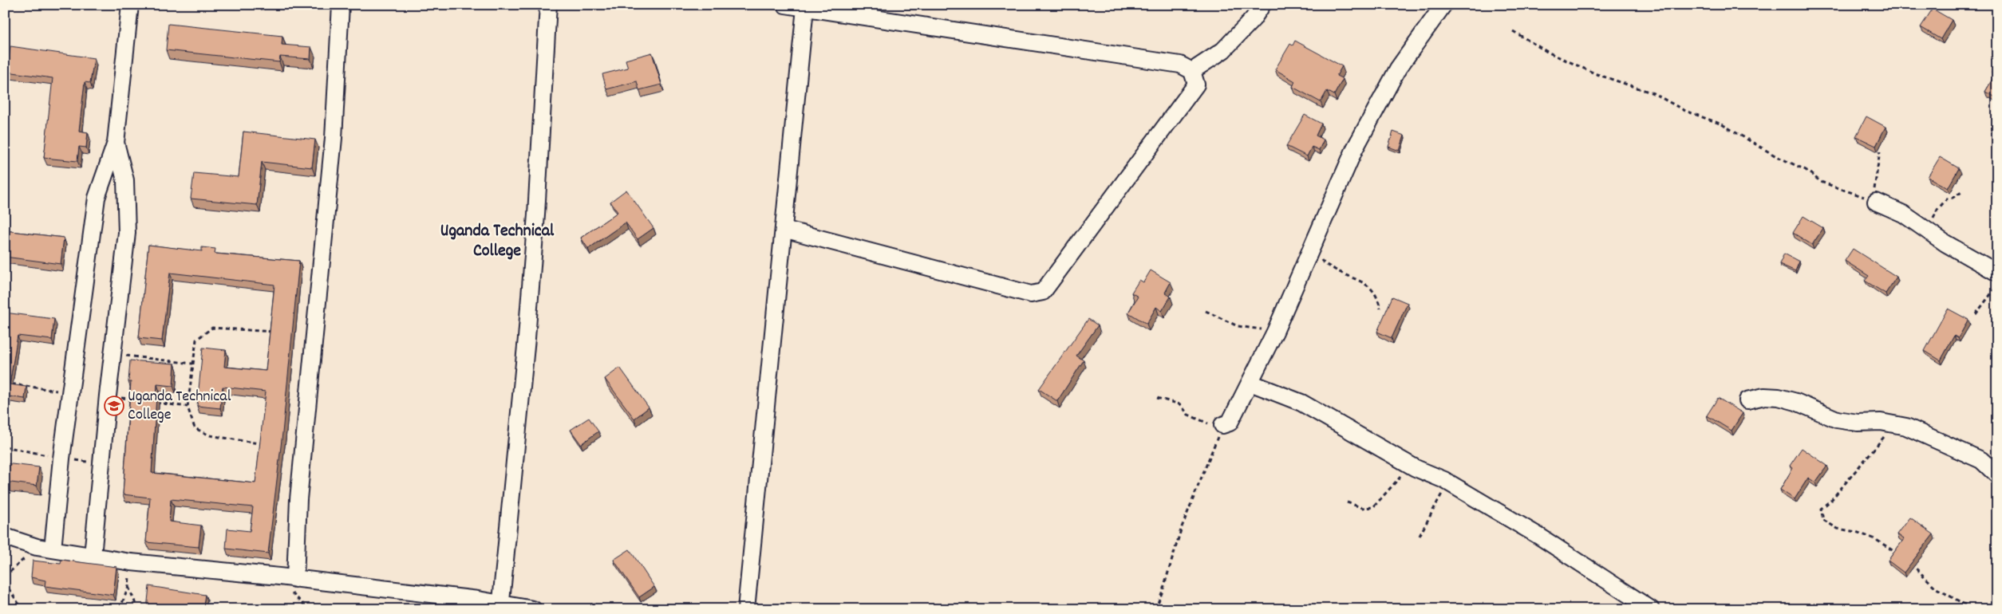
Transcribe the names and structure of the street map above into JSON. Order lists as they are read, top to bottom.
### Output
{
  "districts": ["Uganda Technical College"],
  "places": {
    "school or university": ["Uganda Technical College"]
  }
}
